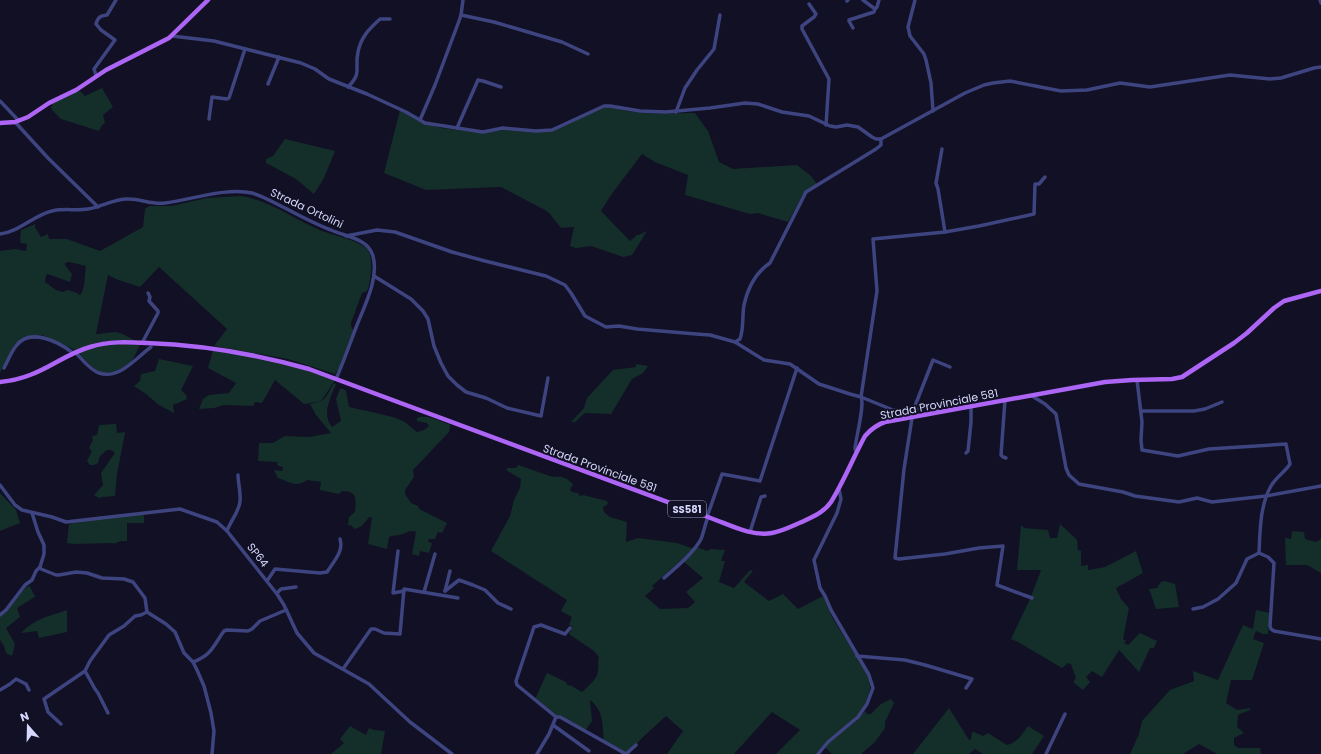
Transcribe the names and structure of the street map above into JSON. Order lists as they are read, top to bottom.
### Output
{
  "streets": {
    "main road": ["Strada Provinciale 581", "SS581"],
    "street": ["Strada Ortolini", "SP64"]
  },
  "crossings": [
    ["Strada Ortolini", "Strada Provinciale 581"]
  ],
  "north": "top"
}
